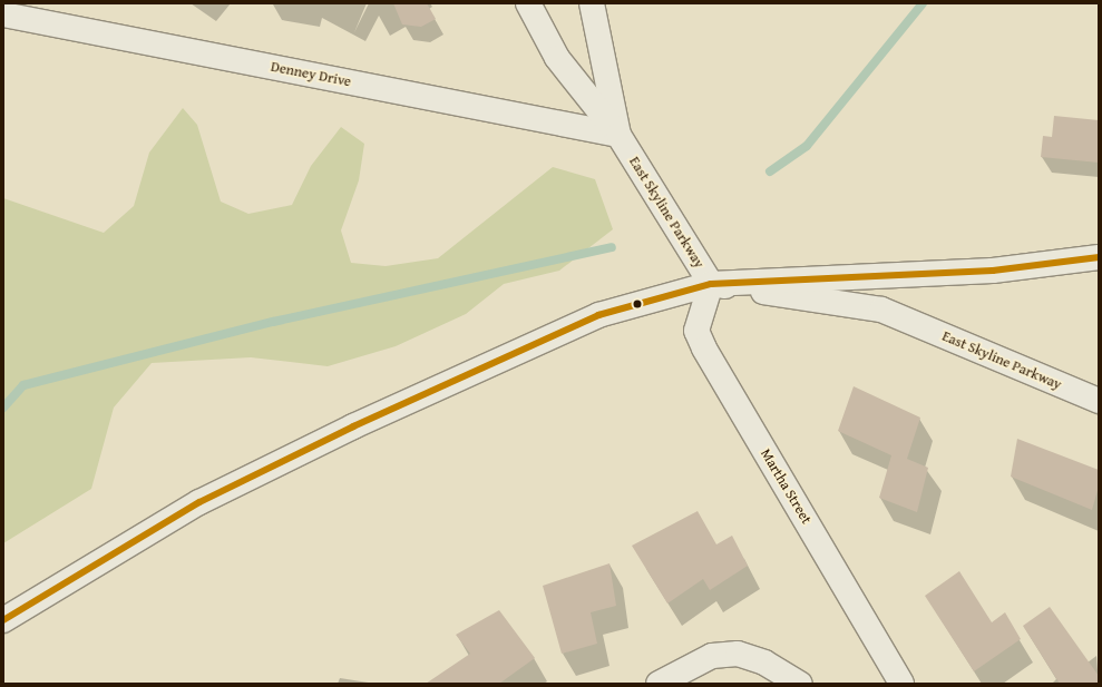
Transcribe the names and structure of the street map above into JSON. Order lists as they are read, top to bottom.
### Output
{
  "streets": {
    "street": ["Denney Drive", "East Skyline Parkway", "Martha Street"]
  },
  "crossings": [
    ["Denney Drive", "East Skyline Parkway"],
    ["East Skyline Parkway", "Martha Street"]
  ]
}
